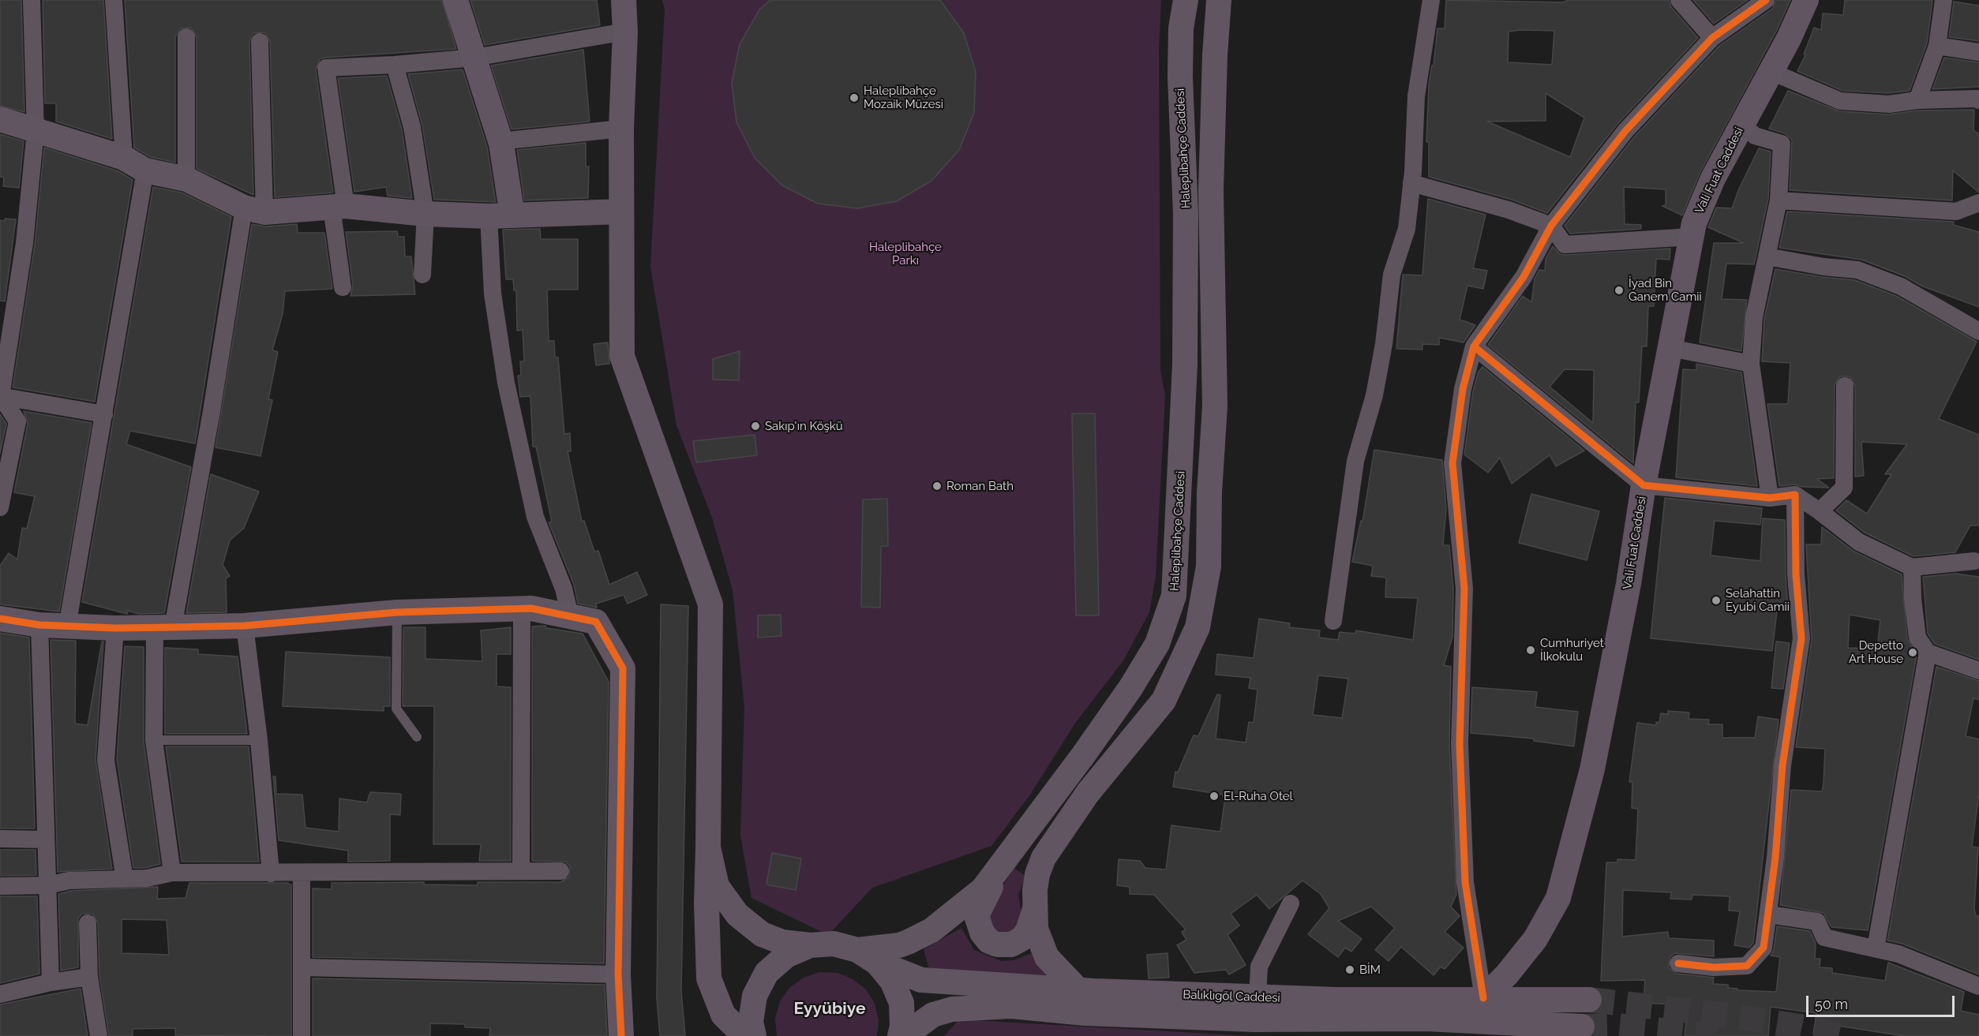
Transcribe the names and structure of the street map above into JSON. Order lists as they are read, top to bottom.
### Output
{
  "streets": {
    "main road": ["Haleplibahçe Caddesi", "Vali Fuat Caddesi", "Balıklıgöl Caddesi"]
  },
  "crossings": [
    ["Haleplibahçe Caddesi", "Balıklıgöl Caddesi"],
    ["Vali Fuat Caddesi", "Balıklıgöl Caddesi"]
  ],
  "districts": ["Eyyübiye"],
  "parks": ["Haleplibahçe Parkı"],
  "places": [
    "Haleplibahçe Mozaik Müzesi",
    "İyad Bin Ganem Camii",
    "Sakıp'ın Köşkü",
    "Roman Bath",
    "Selahattin Eyubi Camii",
    "Cumhuriyet İlkokulu",
    "Depetto Art House",
    "El-Ruha Otel",
    "BİM"
  ],
  "scale_bar": "50 m"
}
